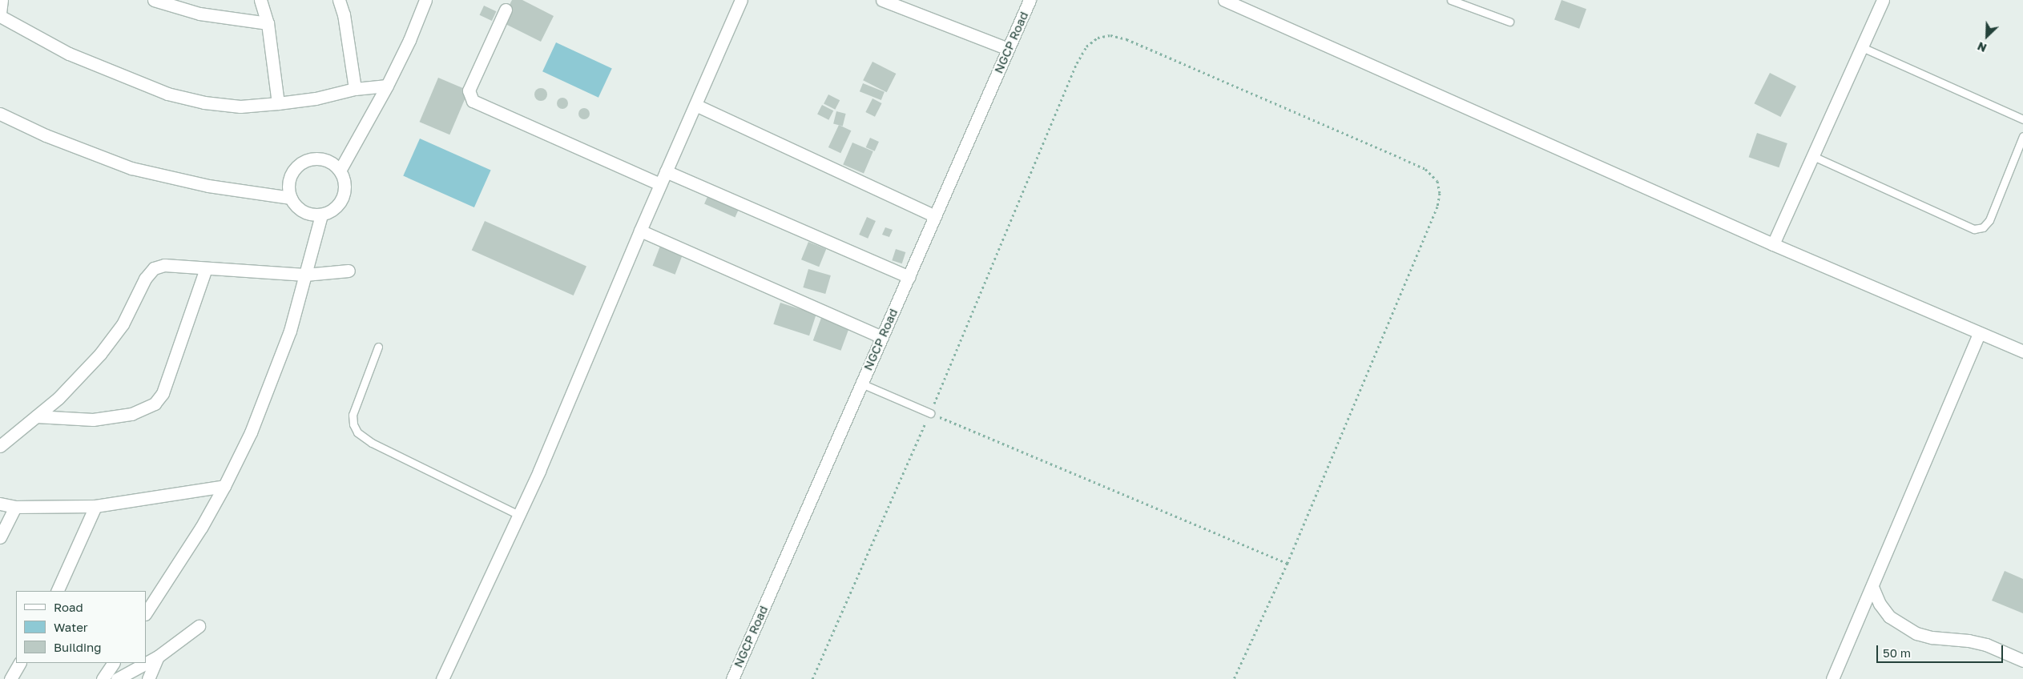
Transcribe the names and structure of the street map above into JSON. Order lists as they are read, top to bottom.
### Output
{
  "streets": {
    "street": ["NGCP Road"]
  },
  "legend": ["Road", "Water", "Building"],
  "scale_bar": "50 m",
  "north": "bottom left"
}
